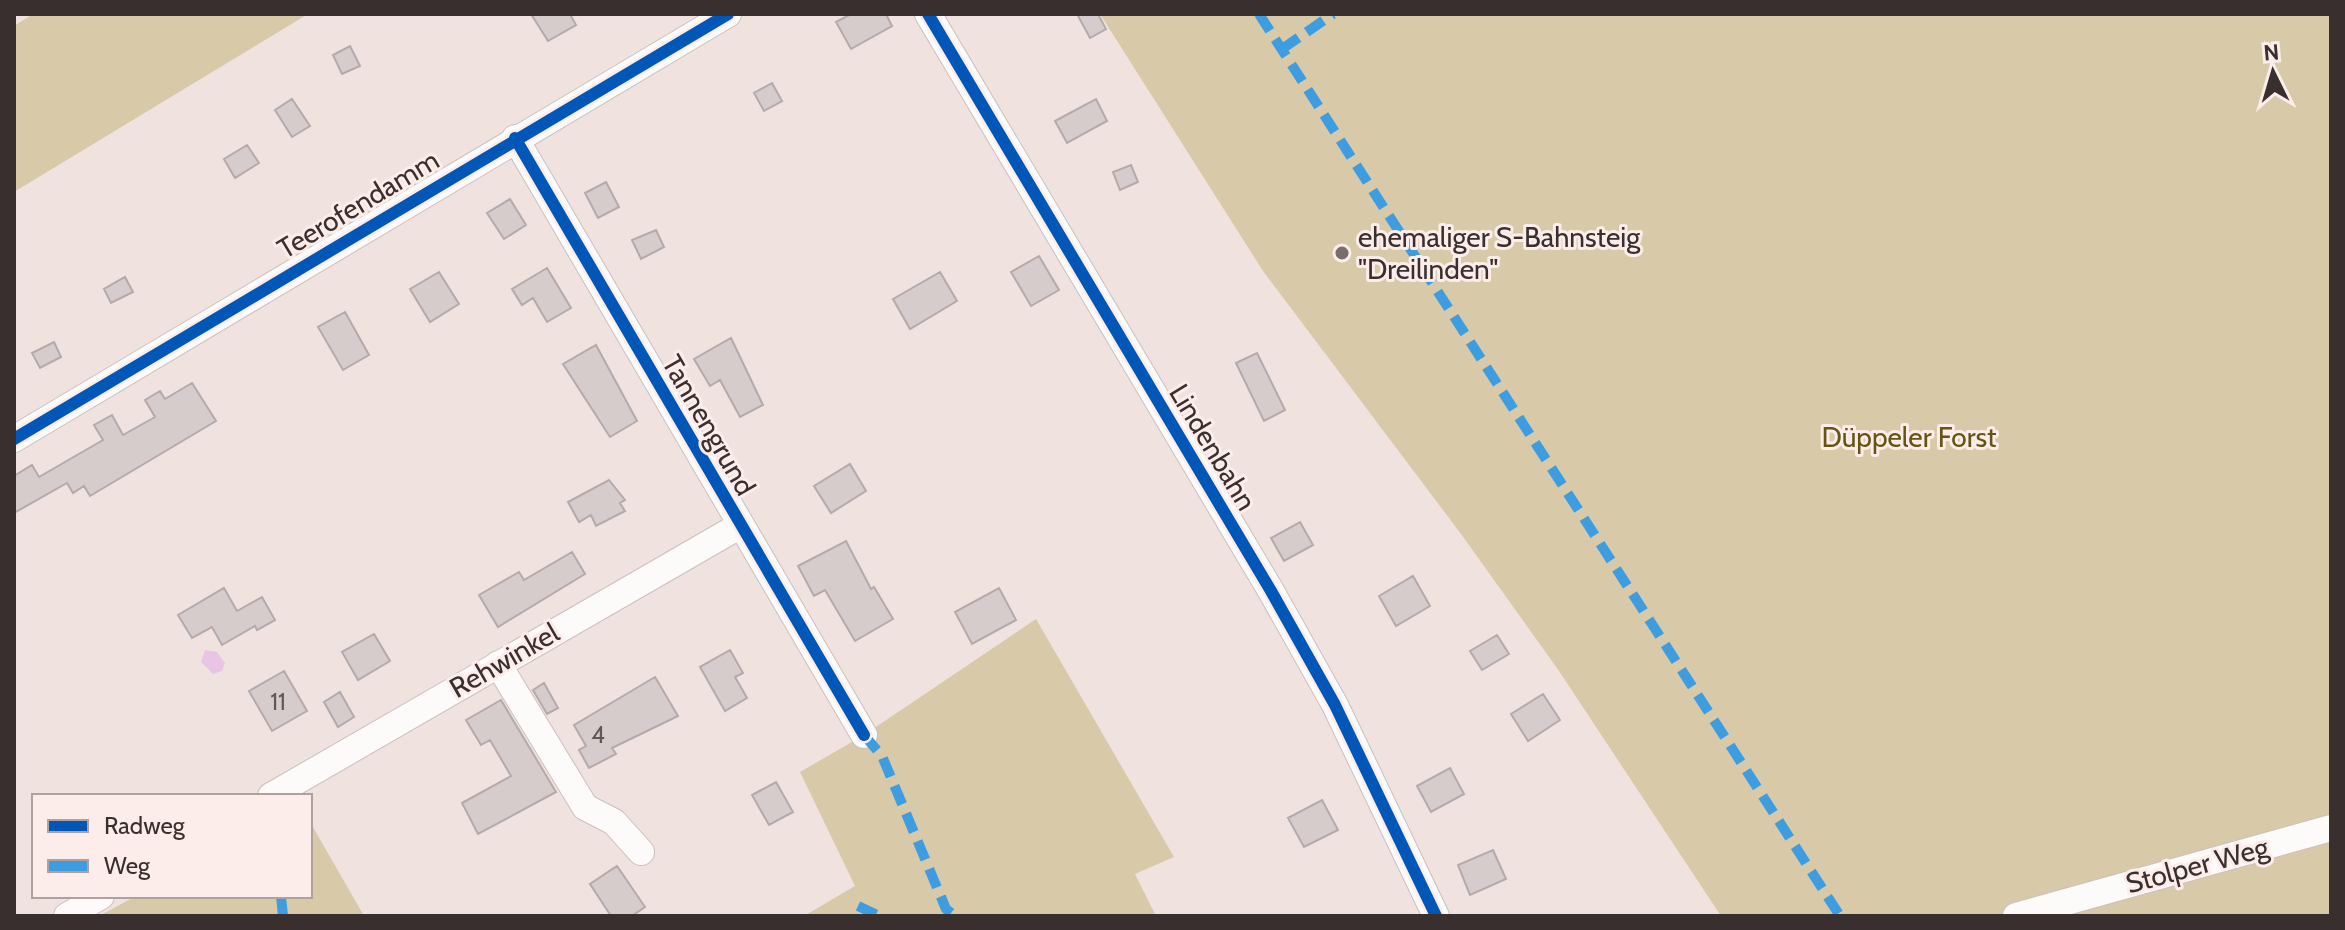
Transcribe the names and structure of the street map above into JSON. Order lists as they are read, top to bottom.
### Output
{
  "streets": {
    "street": [
      "Teerofendamm",
      "Tannengrund",
      "Lindenbahn",
      "Rehwinkel",
      "Stolper Weg"
    ]
  },
  "crossings": [
    ["Teerofendamm", "Tannengrund"],
    ["Tannengrund", "Rehwinkel"]
  ],
  "parks": ["Düppeler Forst"],
  "places": ["ehemaliger S-Bahnsteig \"Dreilinden\""],
  "house_numbers": ["11", "4"],
  "legend": ["Radweg", "Weg"],
  "north": "top"
}
